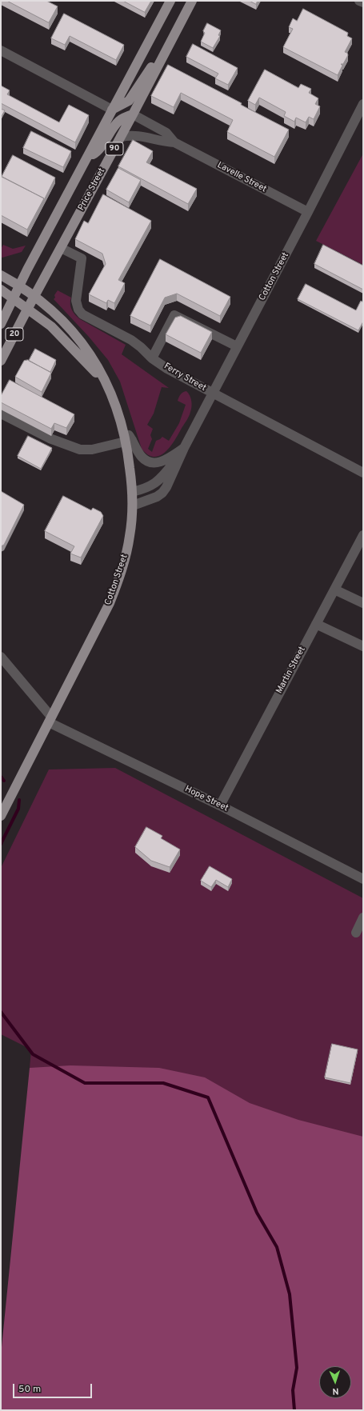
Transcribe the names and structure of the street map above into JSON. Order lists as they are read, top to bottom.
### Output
{
  "streets": {
    "main road": [
      "90",
      "Price Street",
      "Cotton Street",
      "20"
    ],
    "street": [
      "Lavelle Street",
      "Ferry Street",
      "Martin Street",
      "Hope Street"
    ]
  },
  "crossings": [
    ["90", "20"],
    ["Lavelle Street", "Price Street"],
    ["Lavelle Street", "Cotton Street"],
    ["Price Street", "Ferry Street"],
    ["Cotton Street", "Ferry Street"],
    ["Cotton Street", "Hope Street"],
    ["Martin Street", "Hope Street"]
  ],
  "scale_bar": "50 m",
  "north": "bottom"
}
